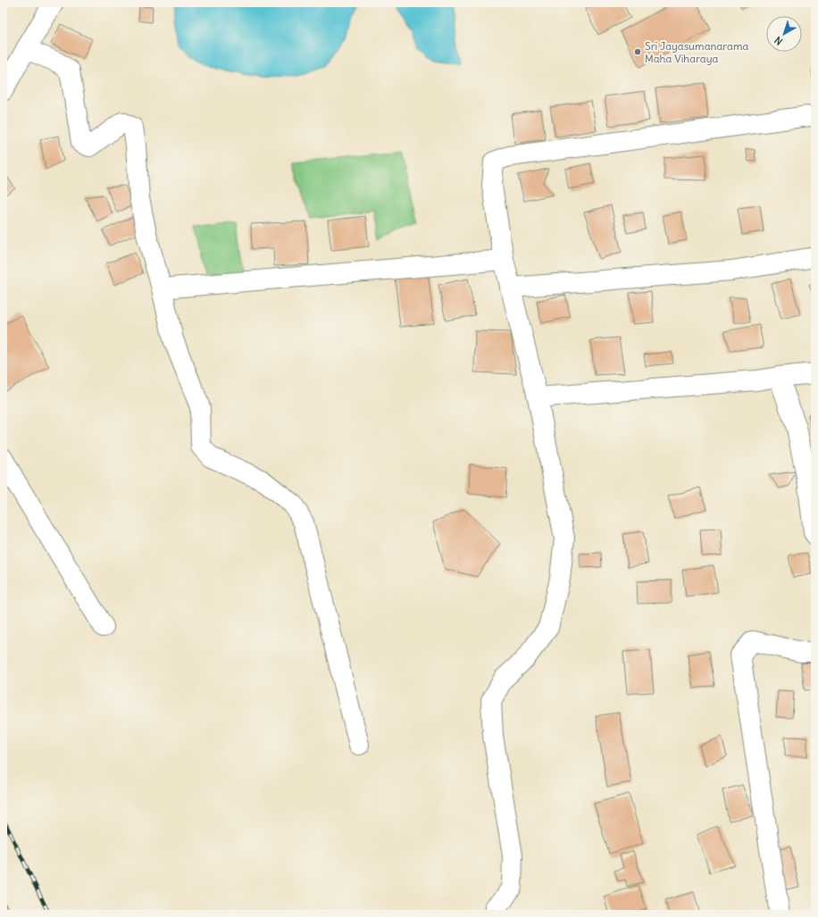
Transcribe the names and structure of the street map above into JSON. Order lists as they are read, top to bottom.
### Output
{
  "places": ["Sri Jayasumanarama Maha Viharaya"],
  "north": "bottom left"
}
